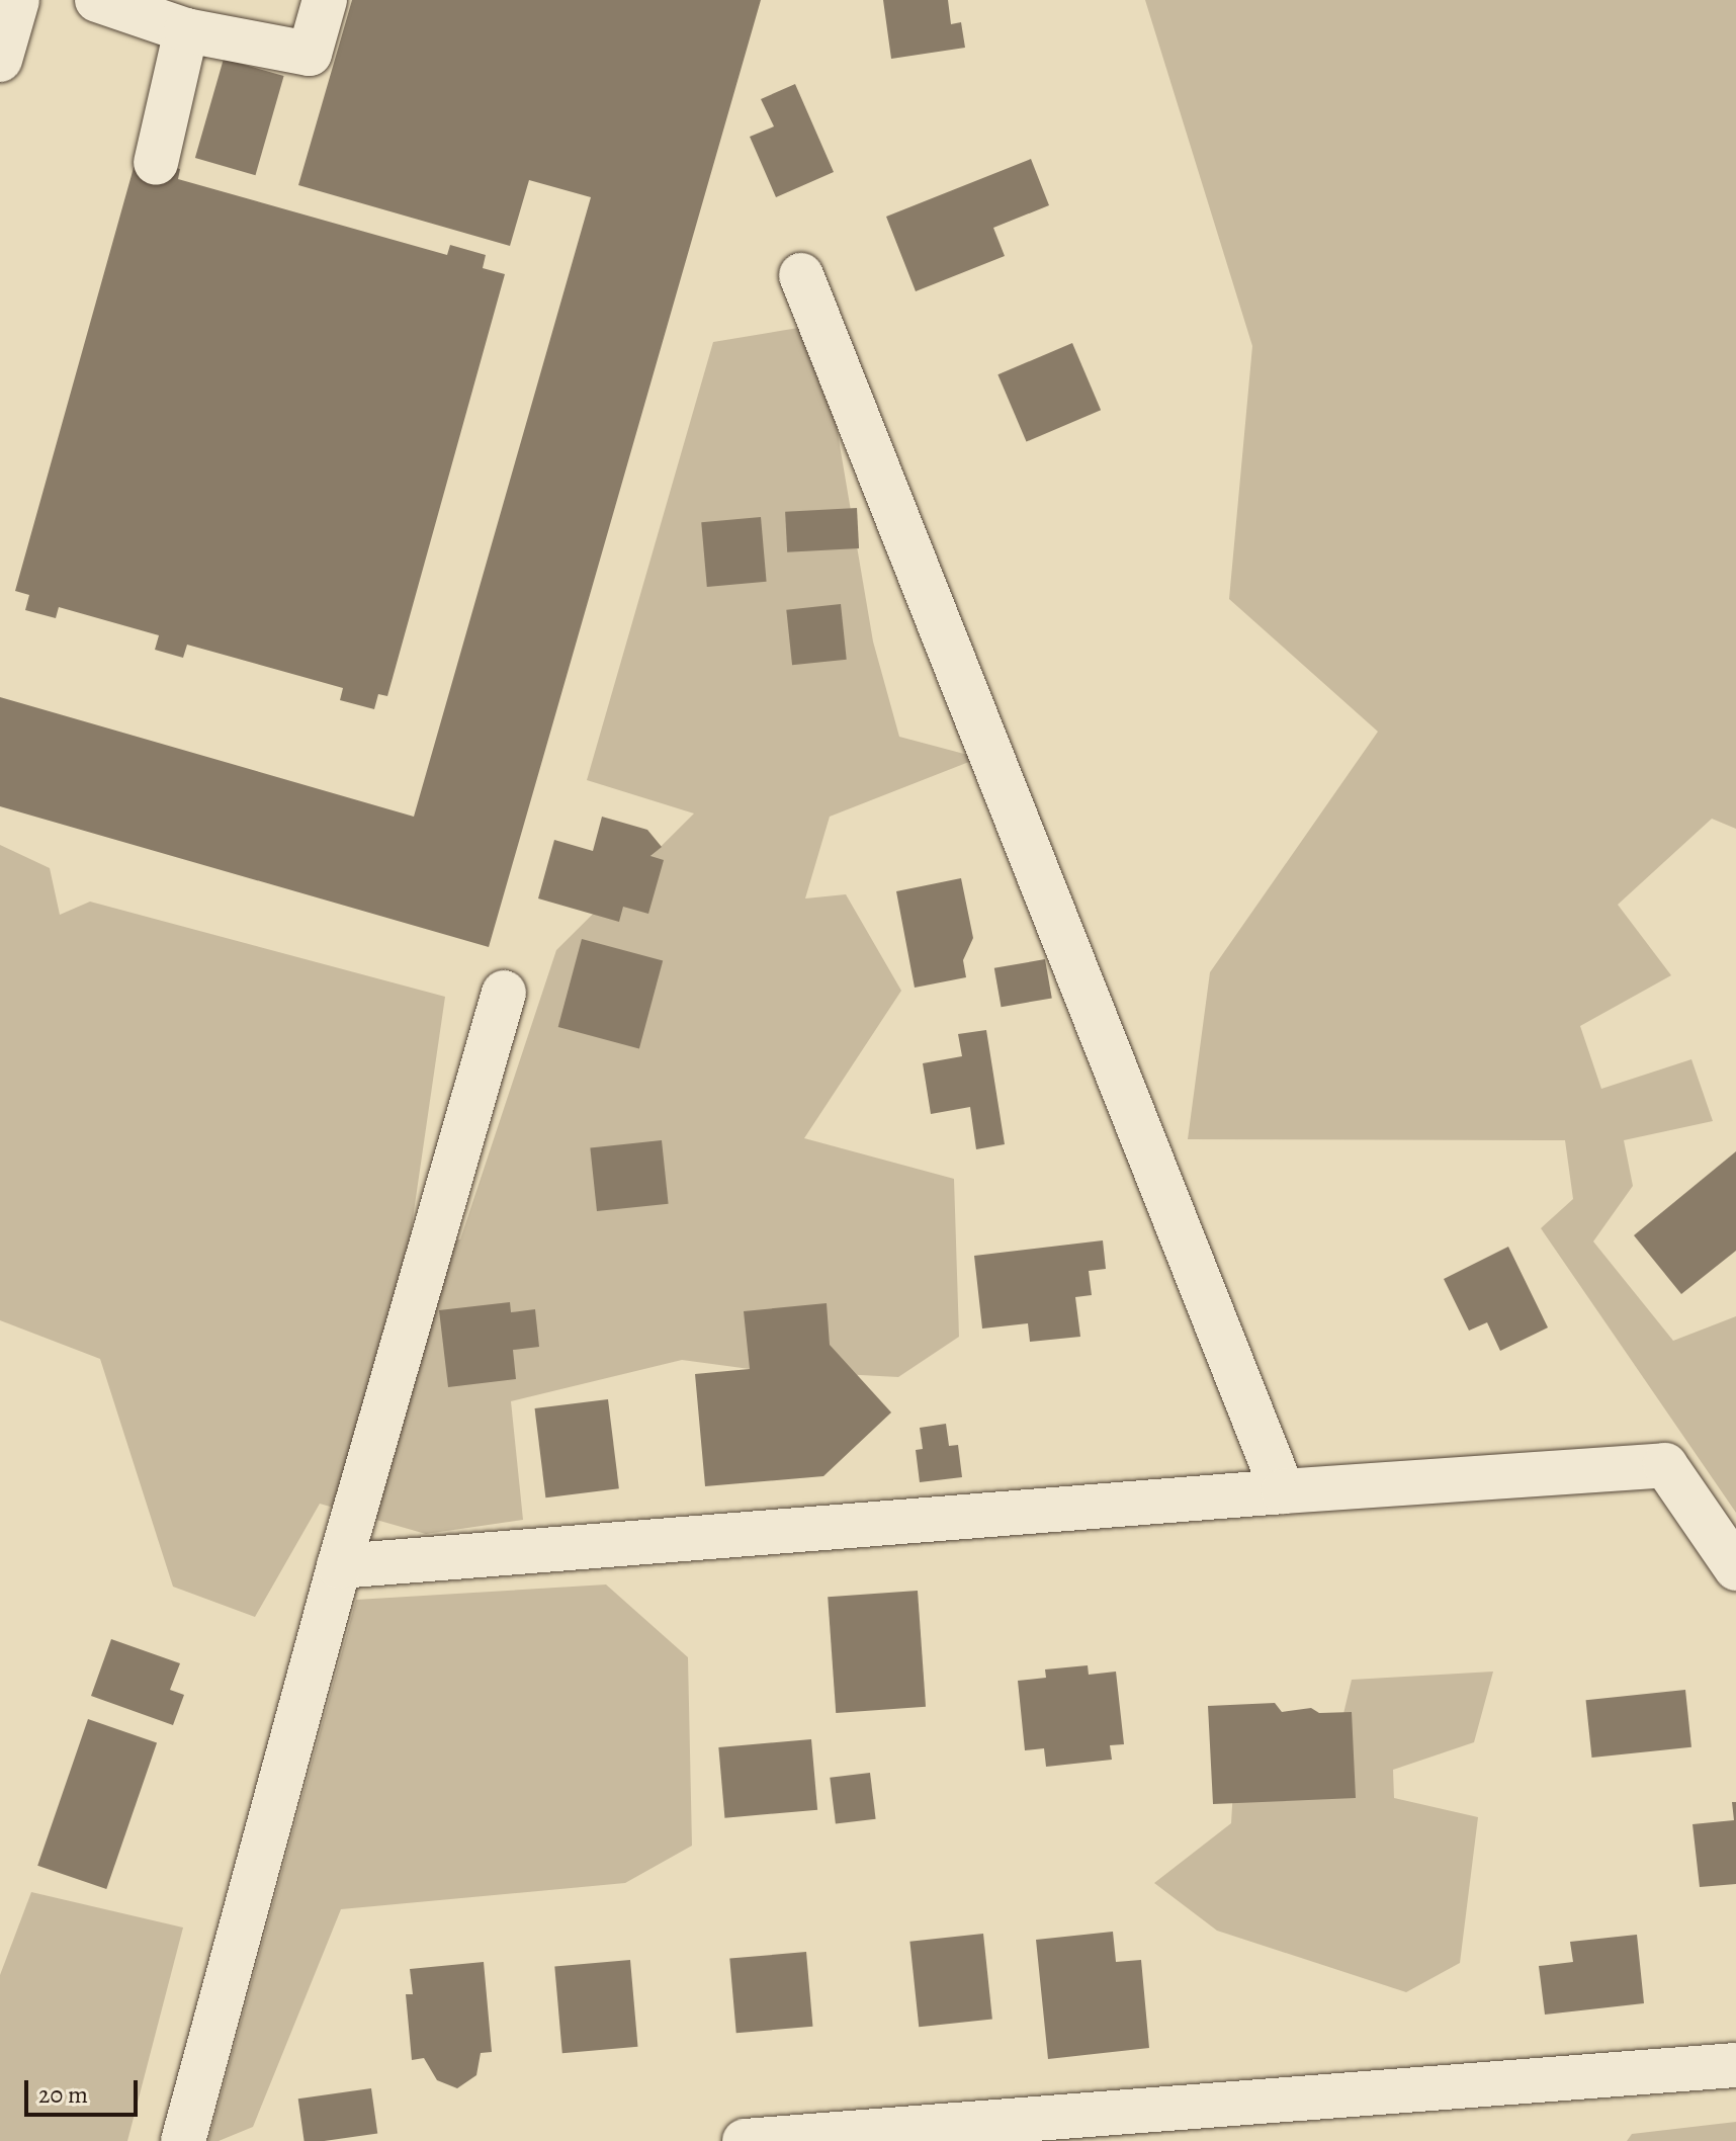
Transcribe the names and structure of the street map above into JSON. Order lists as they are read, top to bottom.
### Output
{
  "scale_bar": "20 m"
}
